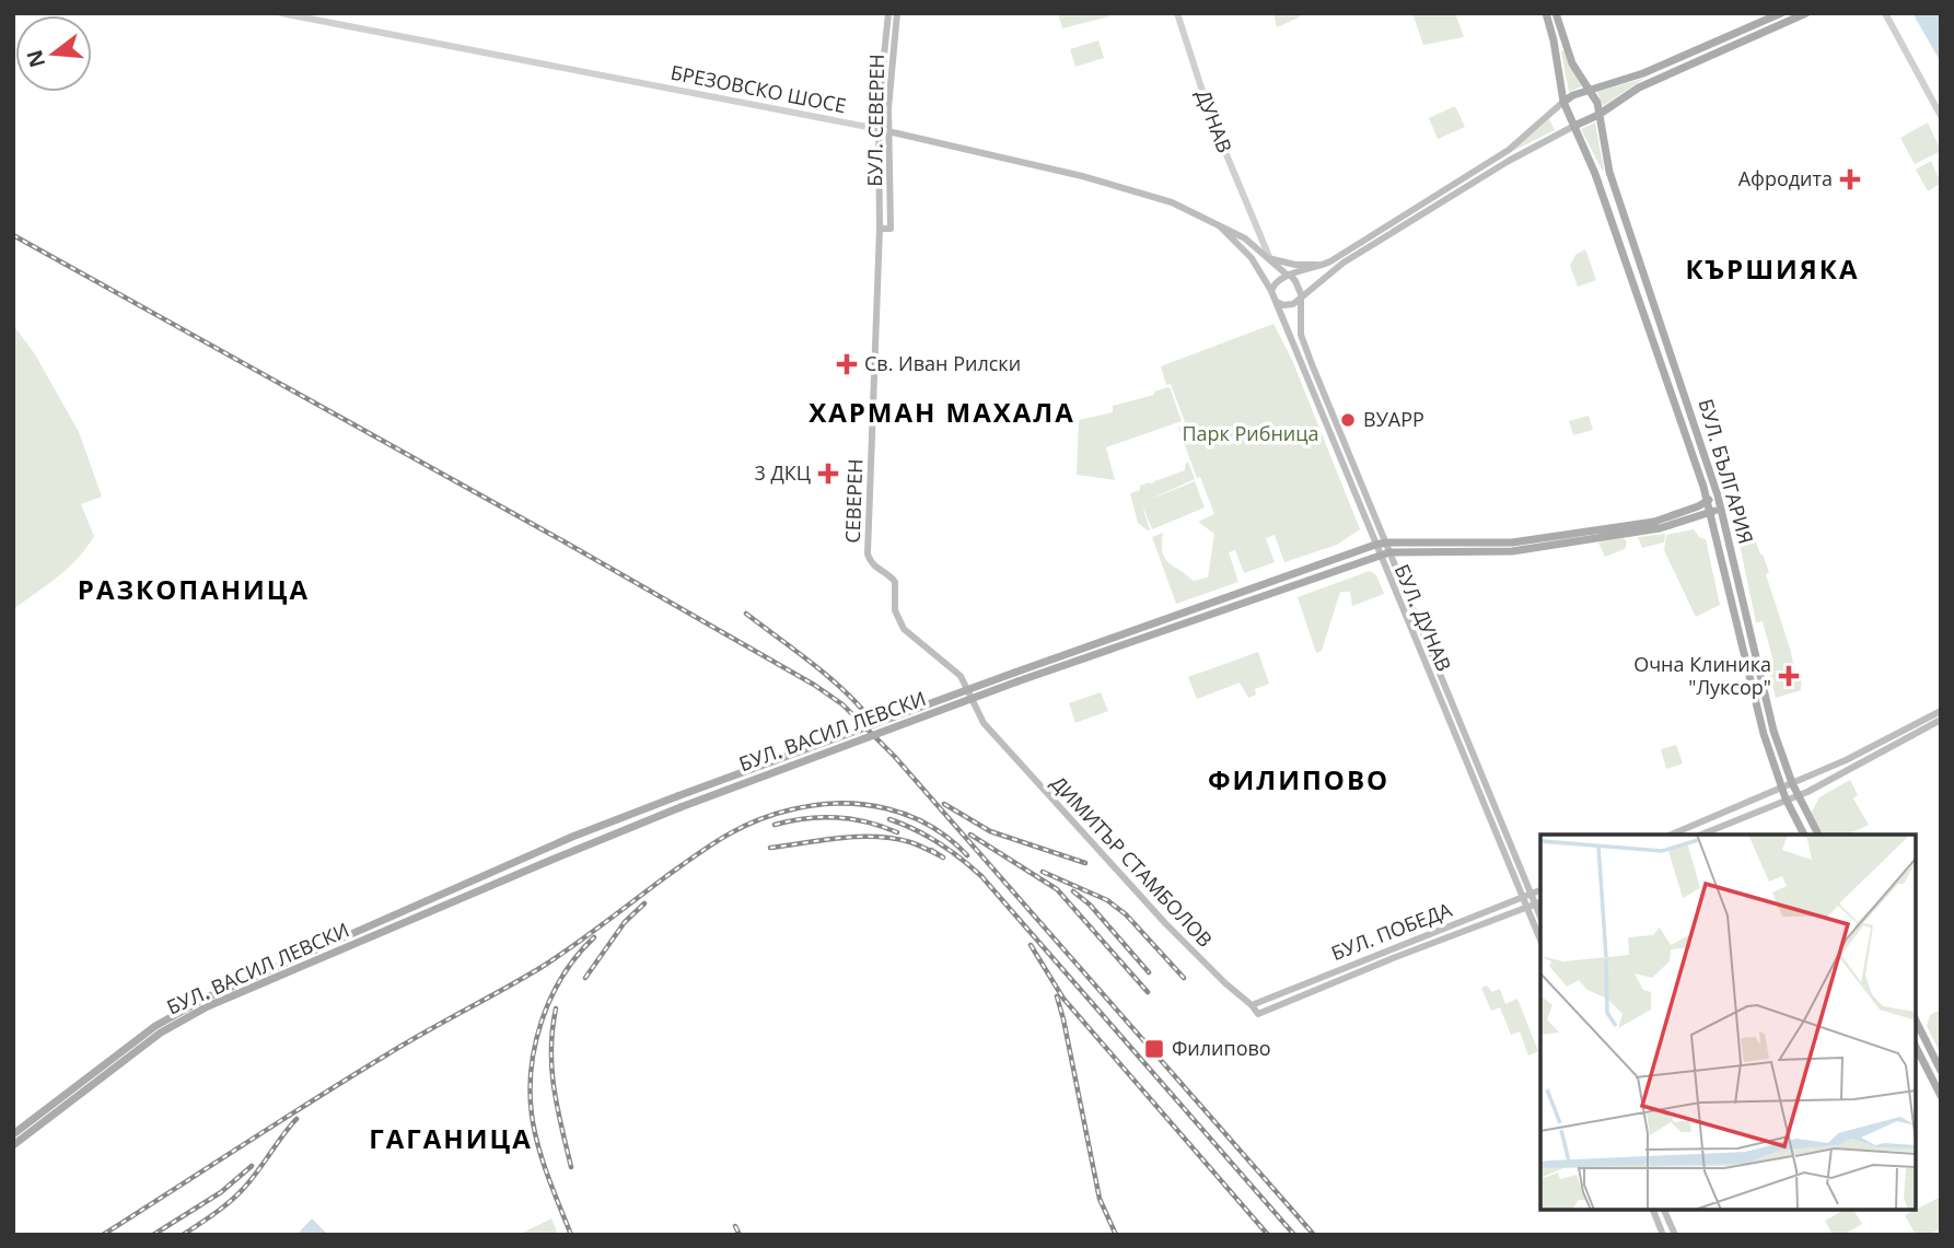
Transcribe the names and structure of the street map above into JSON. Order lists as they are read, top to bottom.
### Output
{
  "streets": {
    "main road": [
      "БРЕЗОВСКО ШОСЕ",
      "БУЛ. СЕВЕРЕН",
      "БУЛ. БЪЛГАРИЯ",
      "СЕВЕРЕН",
      "БУЛ. ДУНАВ",
      "БУЛ. ВАСИЛ ЛЕВСКИ",
      "ДИМИТЪР СТАМБОЛОВ",
      "БУЛ. ПОБЕДА"
    ],
    "street": ["ДУНАВ"]
  },
  "crossings": [
    ["БРЕЗОВСКО ШОСЕ", "БУЛ. СЕВЕРЕН"],
    ["БРЕЗОВСКО ШОСЕ", "ДУНАВ"],
    ["БРЕЗОВСКО ШОСЕ", "БУЛ. ДУНАВ"],
    ["БУЛ. СЕВЕРЕН", "СЕВЕРЕН"],
    ["БУЛ. БЪЛГАРИЯ", "БУЛ. ВАСИЛ ЛЕВСКИ"],
    ["СЕВЕРЕН", "ДИМИТЪР СТАМБОЛОВ"],
    ["БУЛ. ДУНАВ", "БУЛ. ВАСИЛ ЛЕВСКИ"],
    ["БУЛ. ДУНАВ", "БУЛ. ПОБЕДА"],
    ["ДИМИТЪР СТАМБОЛОВ", "БУЛ. ПОБЕДА"]
  ],
  "districts": [
    "КЪРШИЯКА",
    "ХАРМАН МАХАЛА",
    "РАЗКОПАНИЦА",
    "ФИЛИПОВО",
    "ГАГАНИЦА"
  ],
  "parks": ["Парк Рибница"],
  "places": {
    "health": [
      "Афродита",
      "Св. Иван Рилски",
      "3 ДКЦ",
      "Очна Клиника \"Луксор\""
    ],
    "other": ["ВУАРР"],
    "transit": ["Филипово"]
  },
  "north": "left"
}
